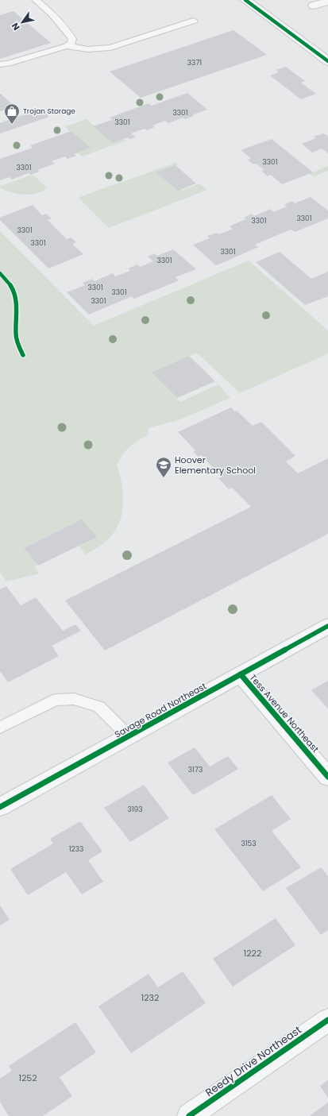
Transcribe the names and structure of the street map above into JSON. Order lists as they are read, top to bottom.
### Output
{
  "streets": {
    "street": ["Savage Road Northeast", "Tess Avenue Northeast", "Reedy Drive Northeast"]
  },
  "crossings": [
    ["Savage Road Northeast", "Tess Avenue Northeast"]
  ],
  "places": {
    "shop": ["Trojan Storage"],
    "school or university": ["Hoover Elementary School"]
  },
  "house_numbers": [
    "3371",
    "3301",
    "3301",
    "3301",
    "3301",
    "3301",
    "3301",
    "3301",
    "3301",
    "3301",
    "3301",
    "3301",
    "3301",
    "3301",
    "3173",
    "3193",
    "3153",
    "1233",
    "1222",
    "1232",
    "1252"
  ],
  "north": "bottom left"
}
